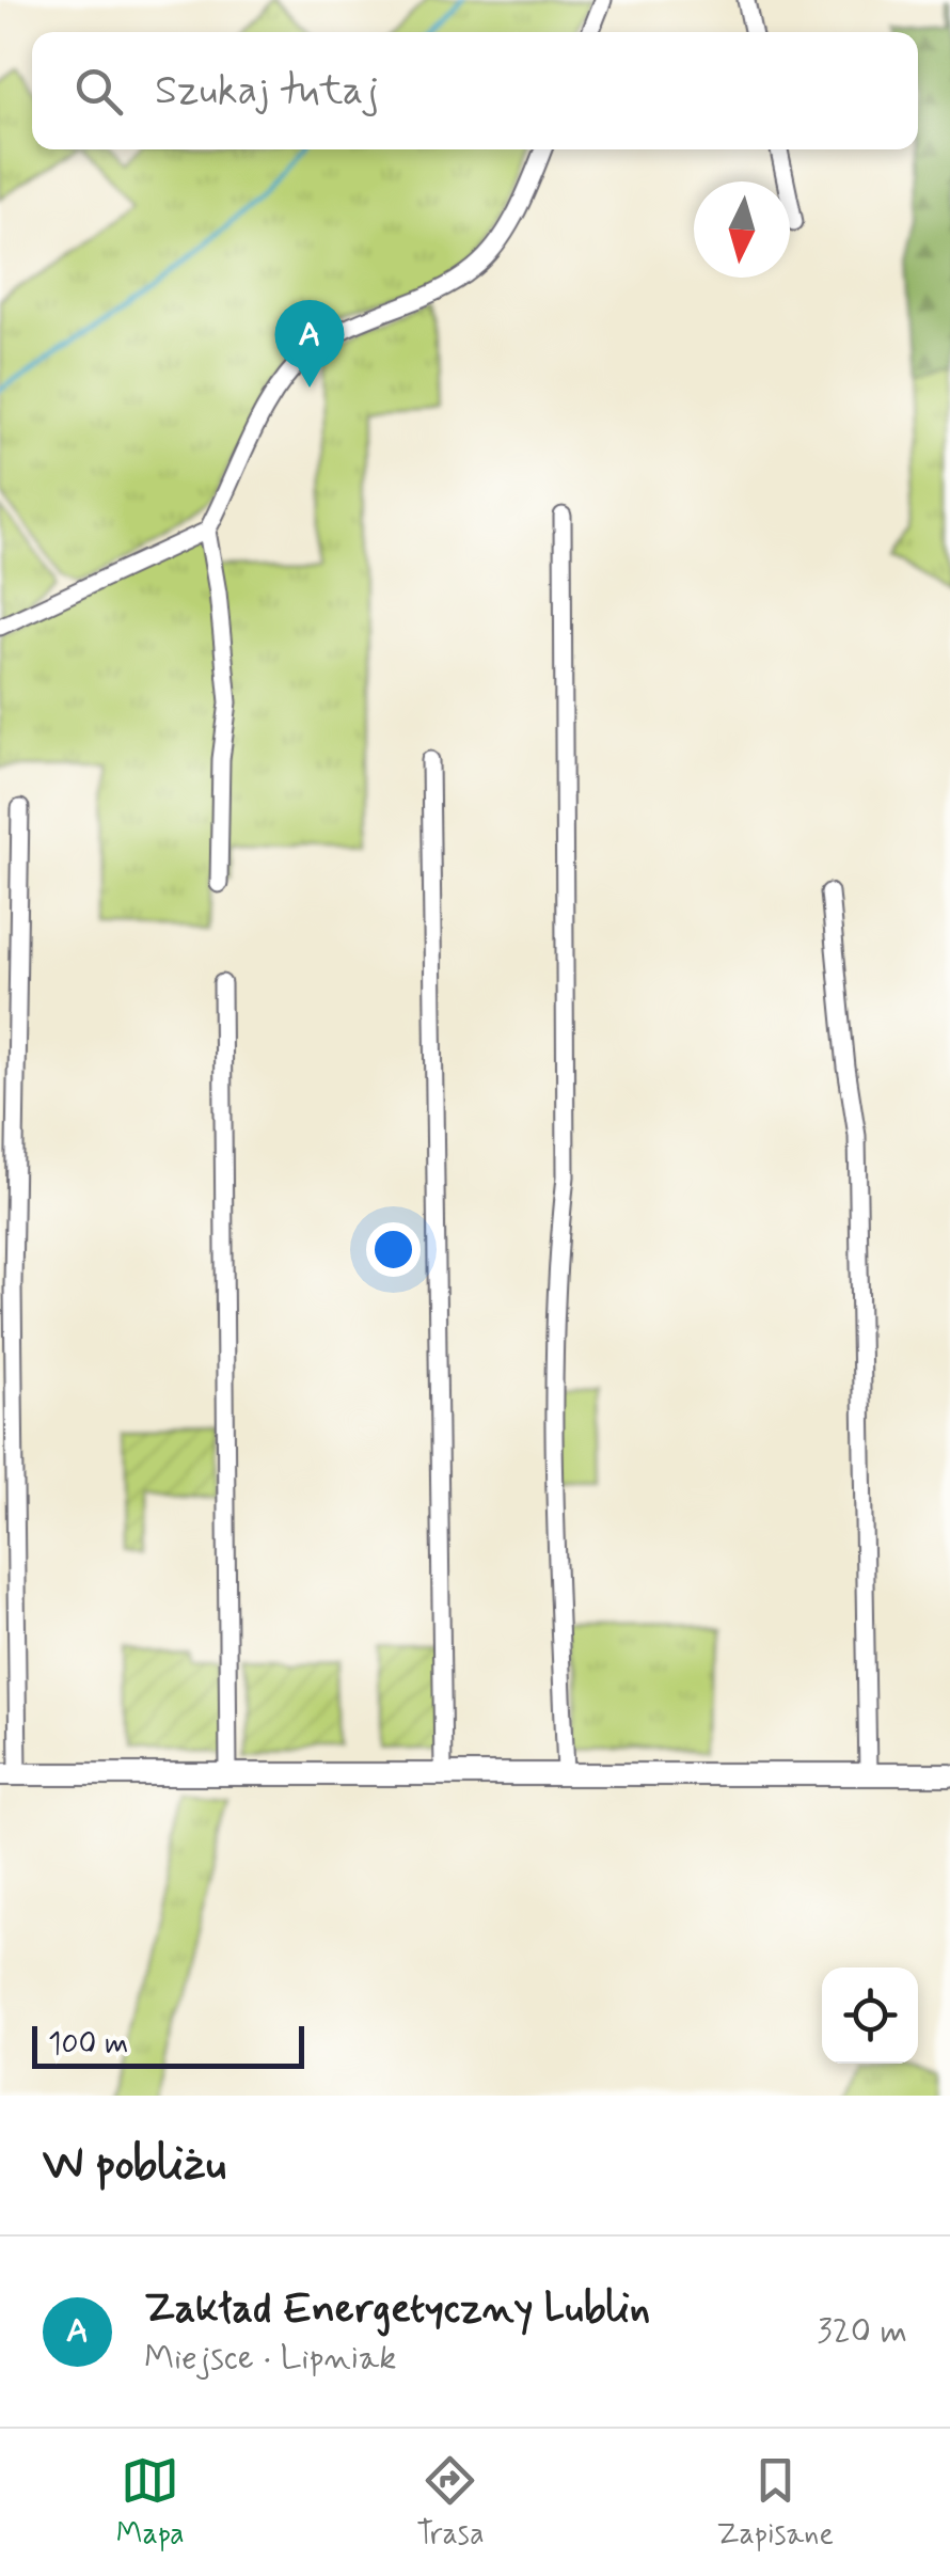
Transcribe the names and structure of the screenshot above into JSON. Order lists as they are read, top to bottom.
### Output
{
  "scale_bar": "100 m",
  "north": "bottom",
  "page": {
    "search": "Szukaj tutaj",
    "pins": "A",
    "scale": "100 m",
    "heading": "W pobliżu",
    "list": [
      {
        "mark": "A",
        "name": "Zakład Energetyczny Lublin",
        "note": "Miejsce · Lipniak",
        "value": "320 m"
      }
    ],
    "nav": ["Mapa", "Trasa", "Zapisane"]
  }
}
